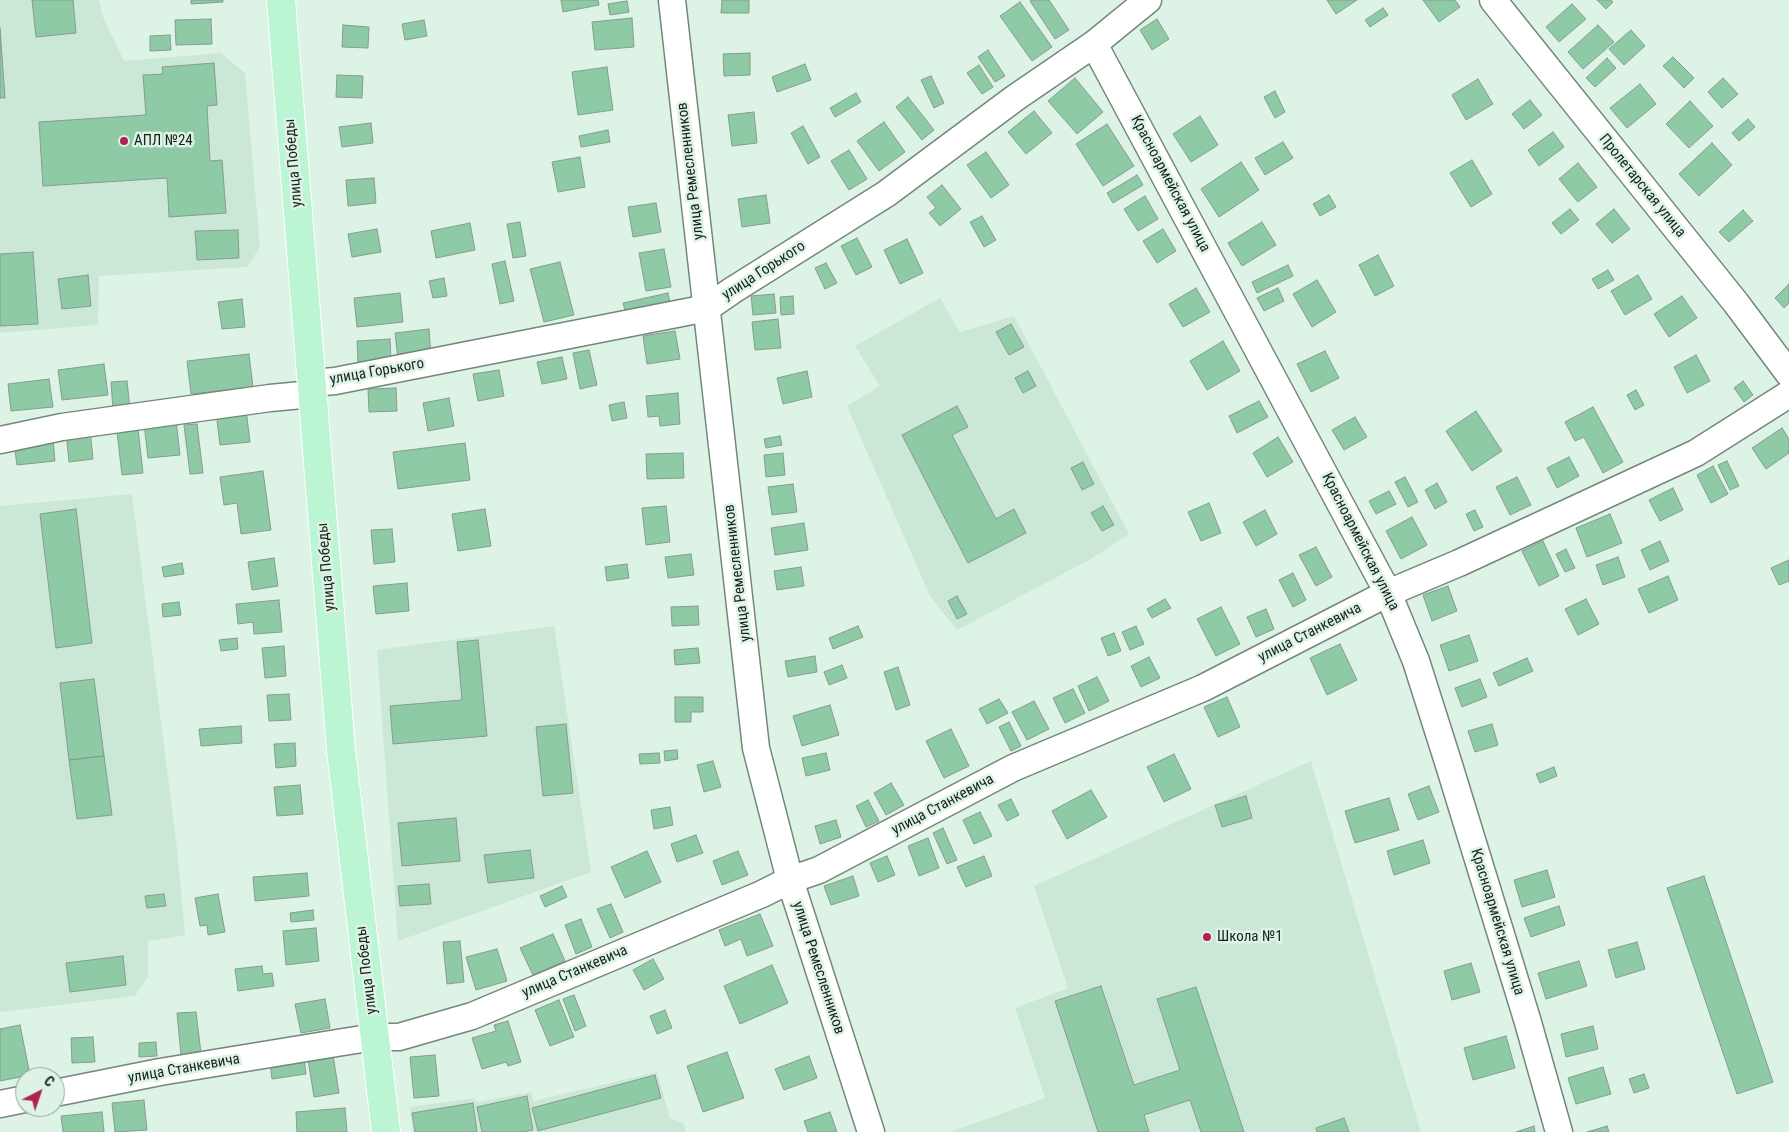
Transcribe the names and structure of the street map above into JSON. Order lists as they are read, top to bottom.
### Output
{
  "streets": {
    "main road": ["улица Победы"],
    "street": [
      "улица Ремесленников",
      "Красноармейская улица",
      "Пролетарская улица",
      "улица Горького",
      "улица Станкевича"
    ]
  },
  "crossings": [
    ["улица Победы", "улица Горького"],
    ["улица Победы", "улица Станкевича"],
    ["улица Ремесленников", "улица Горького"],
    ["улица Ремесленников", "улица Станкевича"],
    ["Красноармейская улица", "улица Горького"],
    ["Красноармейская улица", "улица Станкевича"]
  ],
  "places": ["АПЛ №24", "Школа №1"],
  "north": "top right"
}
